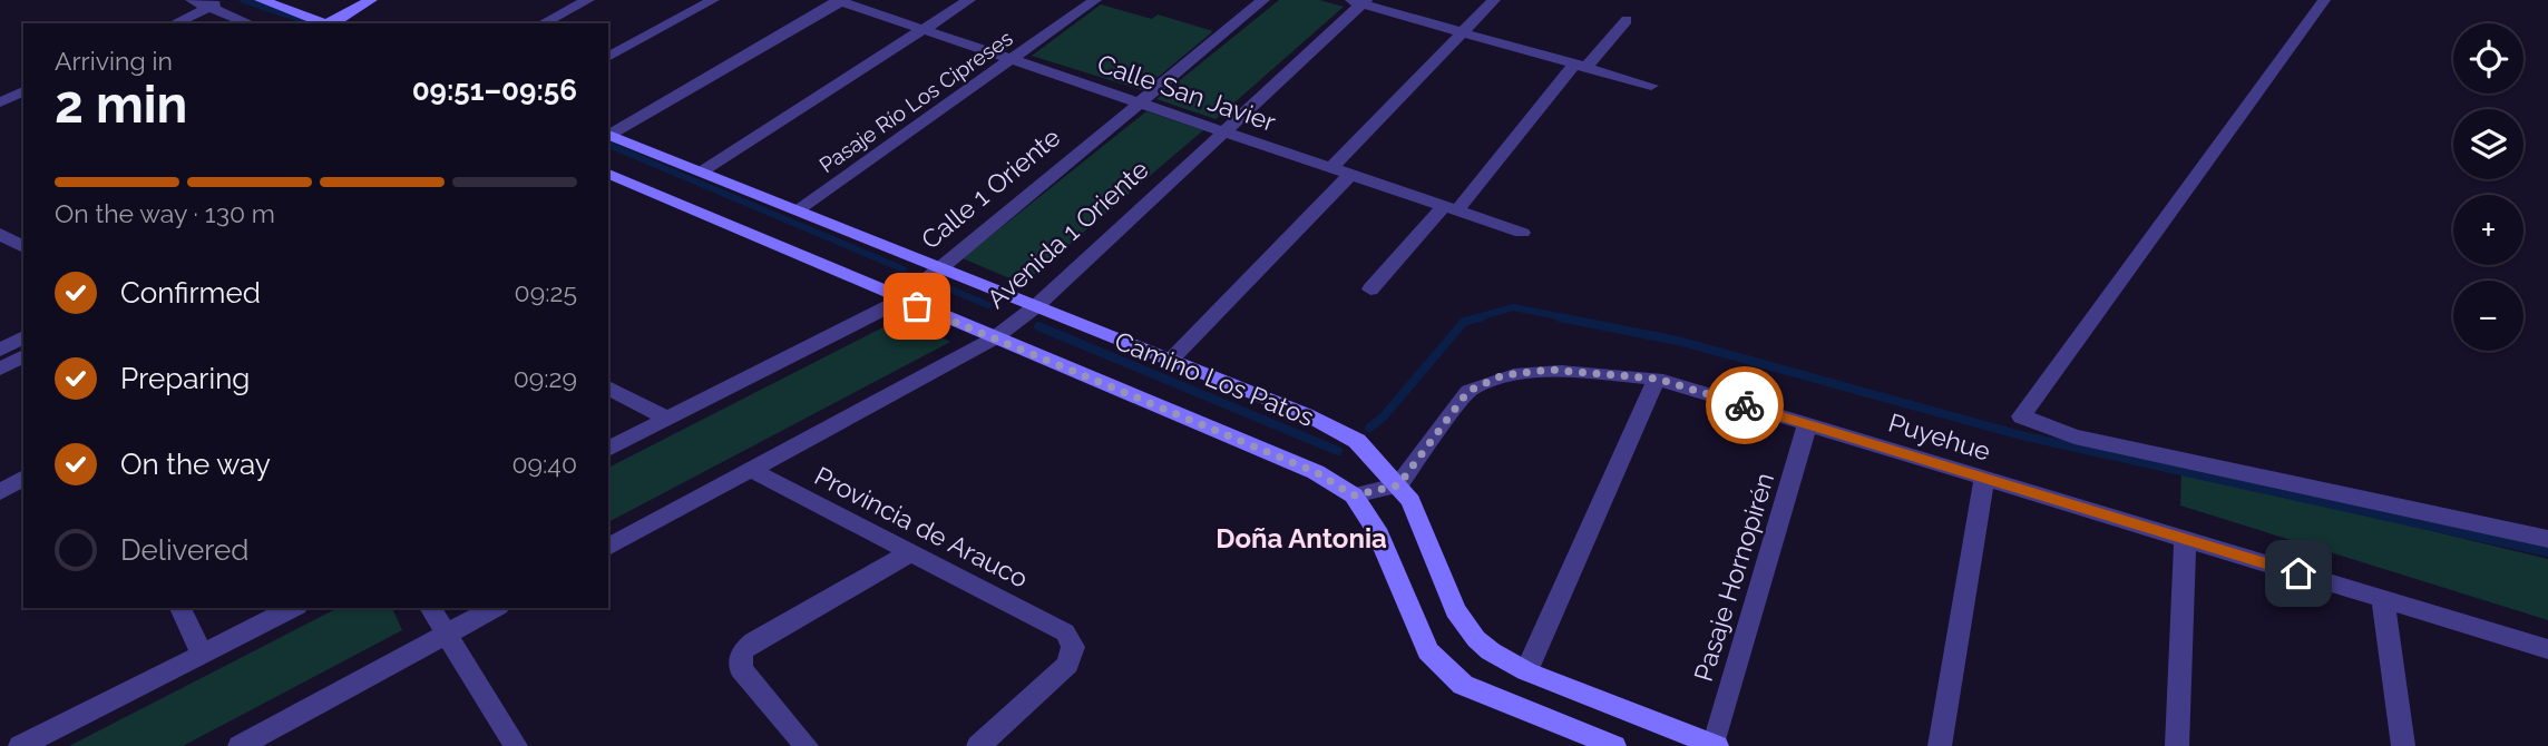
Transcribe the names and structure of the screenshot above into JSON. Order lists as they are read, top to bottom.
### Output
{
  "streets": {
    "street": [
      "Calle San Javier",
      "Pasaje Río Los Cipreses",
      "Calle 1 Oriente",
      "Avenida 1 Oriente",
      "Camino Los Patos",
      "Puyehue",
      "Provincia de Arauco",
      "Pasaje Hornopirén"
    ]
  },
  "crossings": [
    ["Calle San Javier", "Pasaje Río Los Cipreses"],
    ["Calle San Javier", "Calle 1 Oriente"],
    ["Calle San Javier", "Avenida 1 Oriente"],
    ["Pasaje Río Los Cipreses", "Camino Los Patos"],
    ["Calle 1 Oriente", "Camino Los Patos"],
    ["Avenida 1 Oriente", "Camino Los Patos"],
    ["Avenida 1 Oriente", "Provincia de Arauco"],
    ["Camino Los Patos", "Puyehue"],
    ["Camino Los Patos", "Pasaje Hornopirén"],
    ["Puyehue", "Pasaje Hornopirén"]
  ],
  "districts": ["Doña Antonia"],
  "page": {
    "map_buttons": ["+", "−"],
    "heading": ["2 min", "Arriving in", "09:51–09:56"],
    "bar": "On the way · 130 m",
    "list": [
      ["Confirmed", "09:25"],
      ["Preparing", "09:29"],
      ["On the way", "09:40"],
      "Delivered"
    ]
  }
}
